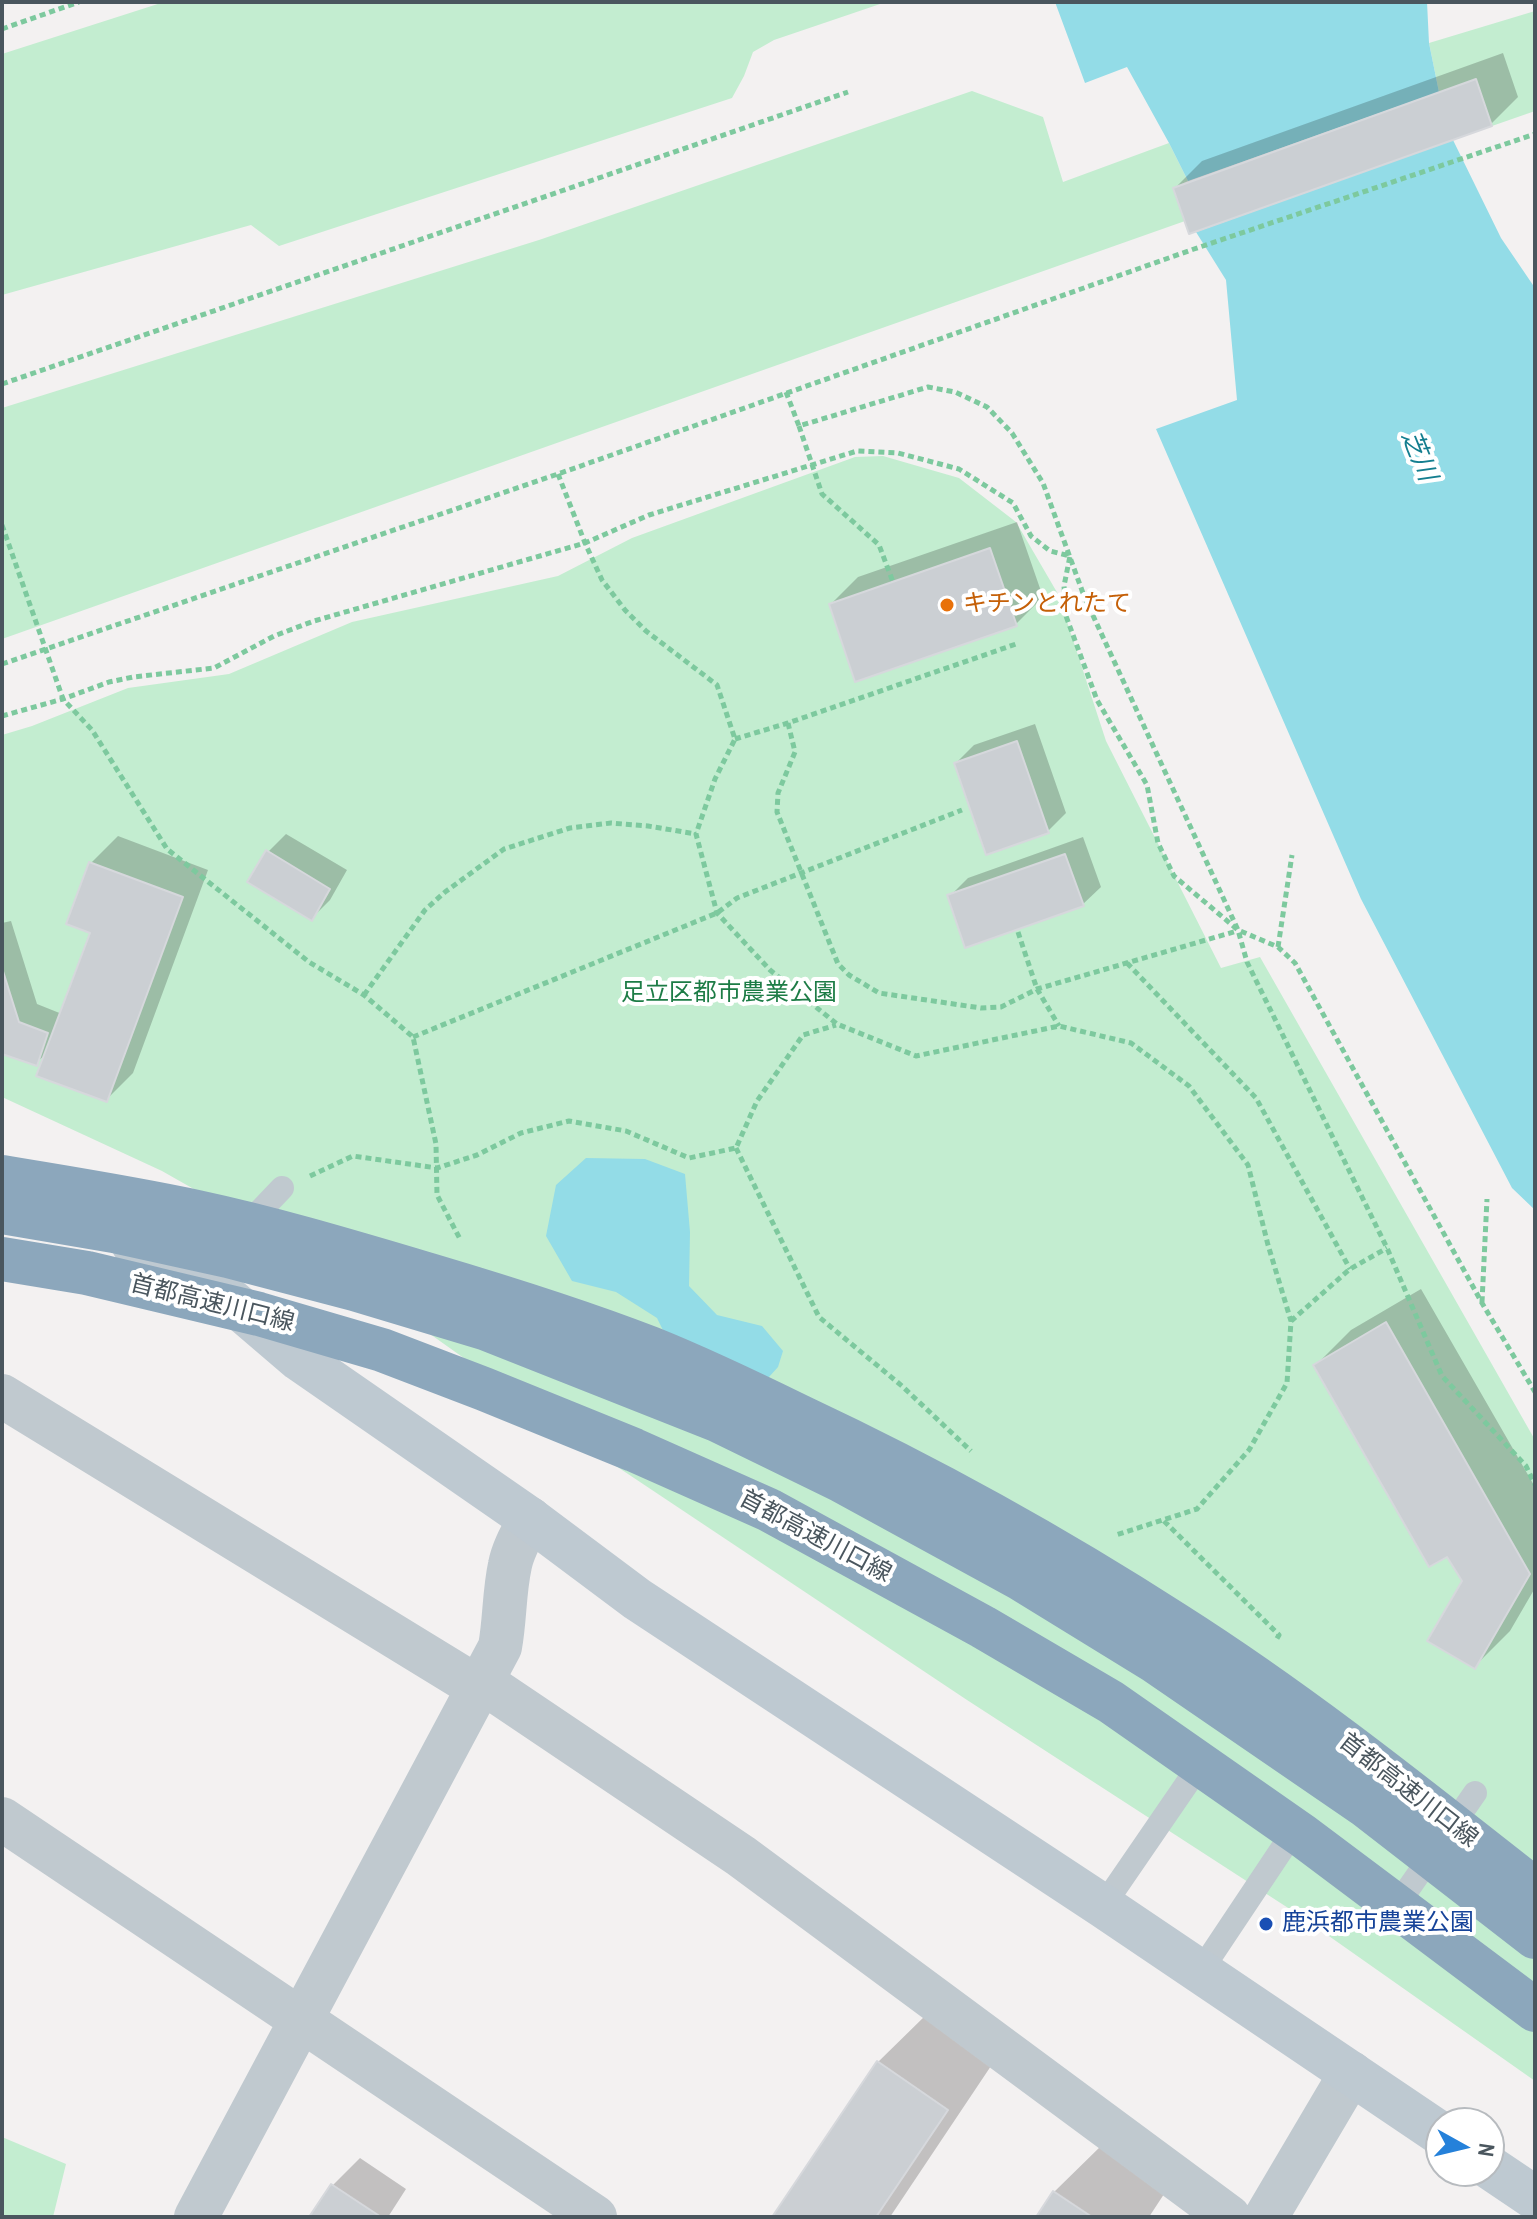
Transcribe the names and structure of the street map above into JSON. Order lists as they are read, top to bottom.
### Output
{
  "streets": {
    "highway": ["首都高速川口線"]
  },
  "water": ["芝川"],
  "parks": ["足立区都市農業公園"],
  "places": ["キチンとれたて", "鹿浜都市農業公園"],
  "north": "right"
}
